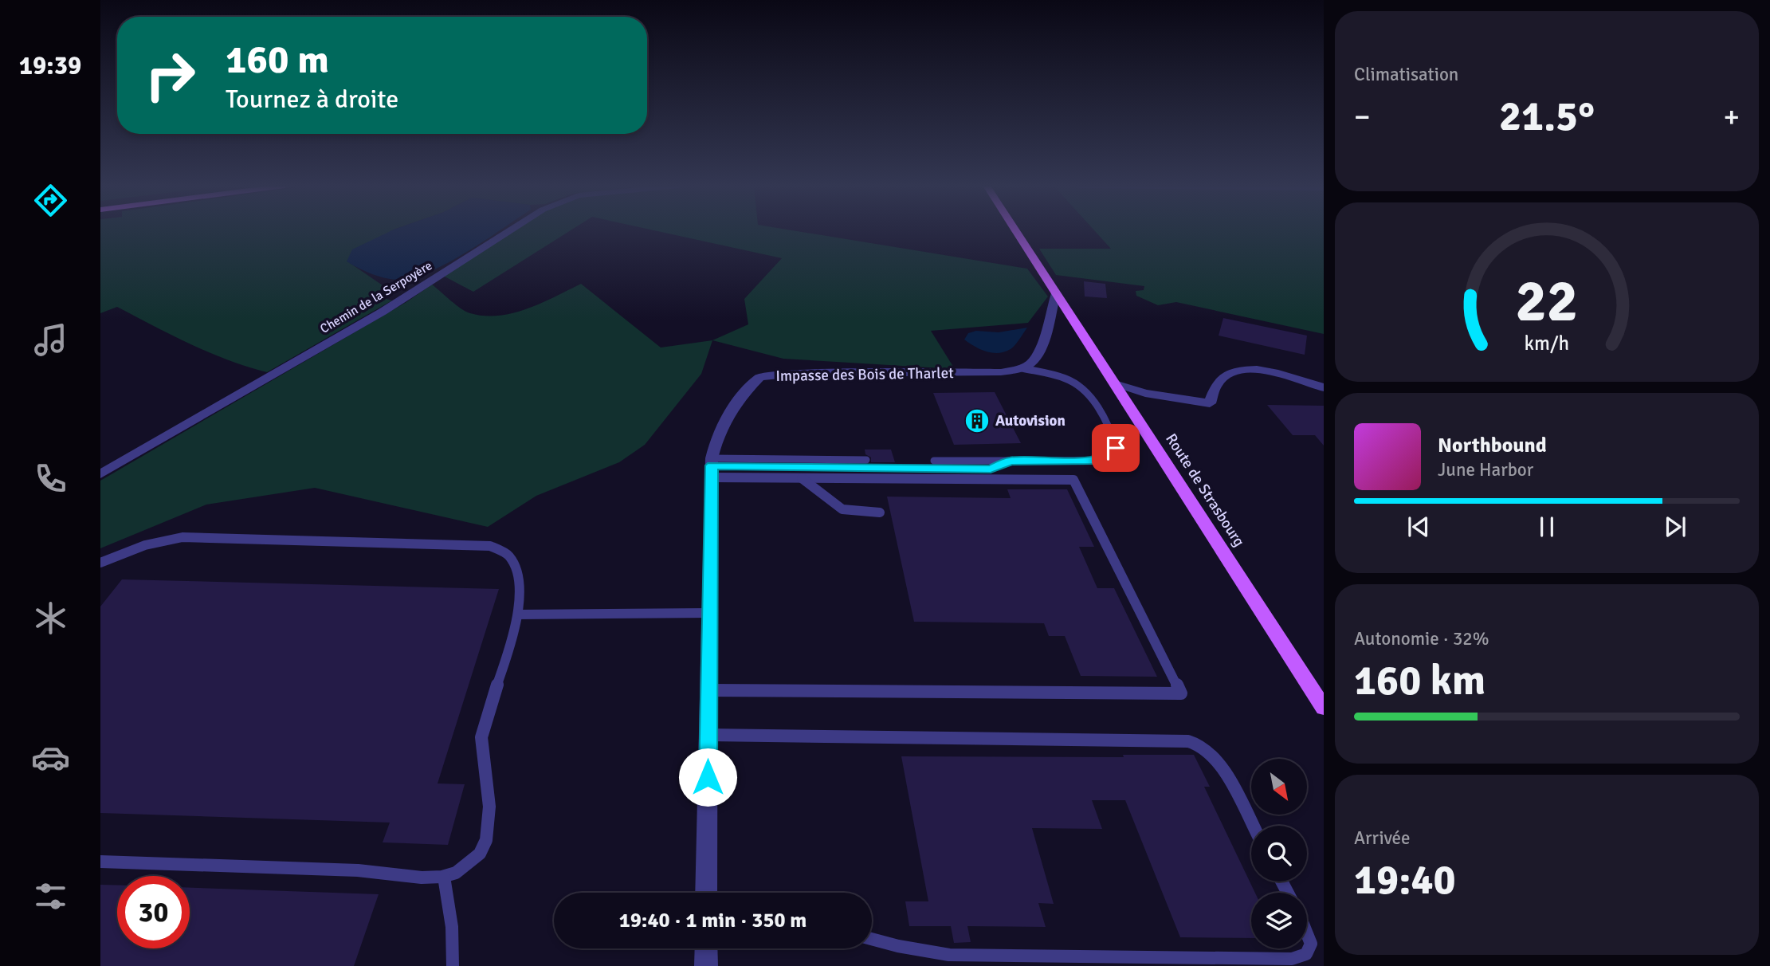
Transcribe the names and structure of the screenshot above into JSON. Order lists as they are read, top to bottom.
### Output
{
  "streets": {
    "main road": ["Route de Strasbourg"],
    "street": ["Chemin de la Serpoyère", "Impasse des Bois de Tharlet"]
  },
  "places": {
    "building": ["Autovision"]
  },
  "north": "bottom right",
  "page": {
    "tabs": "19:39",
    "tile": [
      "Climatisation",
      ["Autonomie · 32%", "160 km"],
      ["Arrivée", "19:40"]
    ],
    "turn": ["160 m", "Tournez à droite"],
    "heat": ["−", "21.5°", "+"],
    "song": ["Northbound", "June Harbor"],
    "limit": "30",
    "trip": "19:40 · 1 min · 350 m",
    "gauge": ["22", "km/h"]
  }
}
